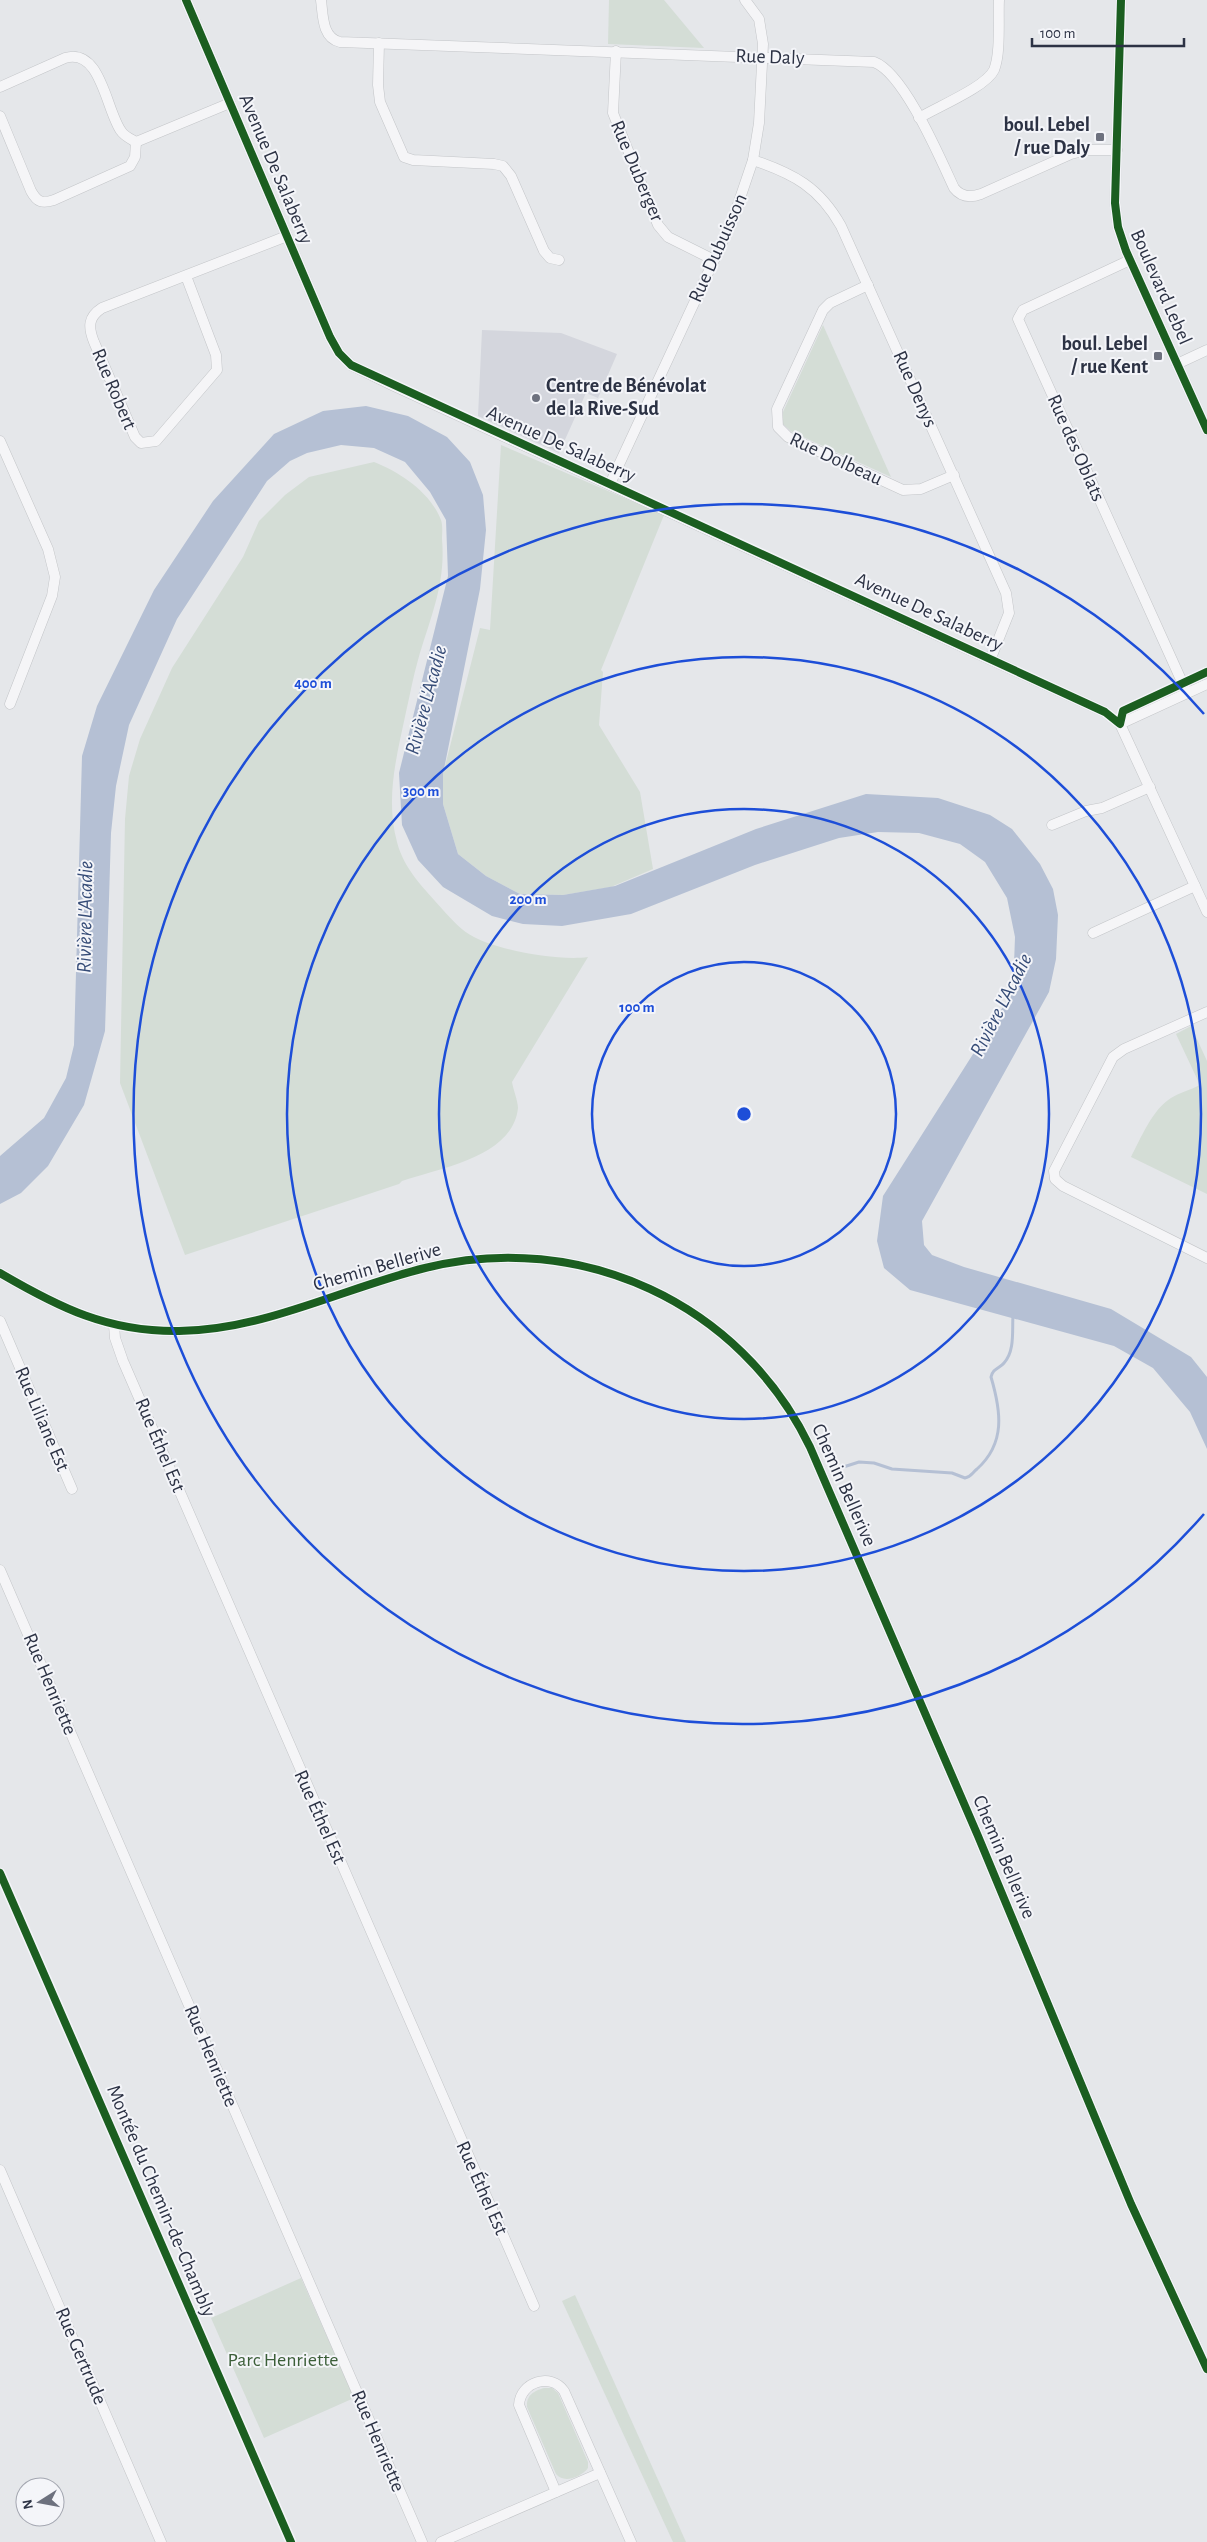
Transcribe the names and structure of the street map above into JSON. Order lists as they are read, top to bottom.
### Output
{
  "streets": {
    "street": [
      "Rue Daly",
      "Avenue De Salaberry",
      "Rue Duberger",
      "Rue Dubuisson",
      "Boulevard Lebel",
      "Rue Robert",
      "Rue Denys",
      "Rue des Oblats",
      "Rue Dolbeau",
      "Chemin Bellerive",
      "Rue Liliane Est",
      "Rue Éthel Est",
      "Rue Henriette",
      "Rue Gertrude"
    ],
    "cycle path": ["Montée du Chemin-de-Chambly"]
  },
  "crossings": [
    ["Rue Daly", "Rue Duberger"],
    ["Rue Daly", "Rue Dubuisson"],
    ["Rue Daly", "Boulevard Lebel"],
    ["Avenue De Salaberry", "Rue Dubuisson"],
    ["Avenue De Salaberry", "Rue Robert"],
    ["Avenue De Salaberry", "Rue Denys"],
    ["Rue Duberger", "Rue Dubuisson"],
    ["Rue Dubuisson", "Rue Denys"],
    ["Boulevard Lebel", "Rue des Oblats"],
    ["Rue Denys", "Rue Dolbeau"],
    ["Chemin Bellerive", "Rue Éthel Est"]
  ],
  "water": ["Rivière L'Acadie"],
  "parks": ["Parc Henriette"],
  "places": {
    "transit": ["boul. Lebel / rue Daly", "boul. Lebel / rue Kent"],
    "other": ["Centre de Bénévolat de la Rive-Sud"]
  },
  "scale_bar": "100 m",
  "north": "left",
  "rings": [
    "400 m",
    "300 m",
    "200 m",
    "100 m"
  ]
}
